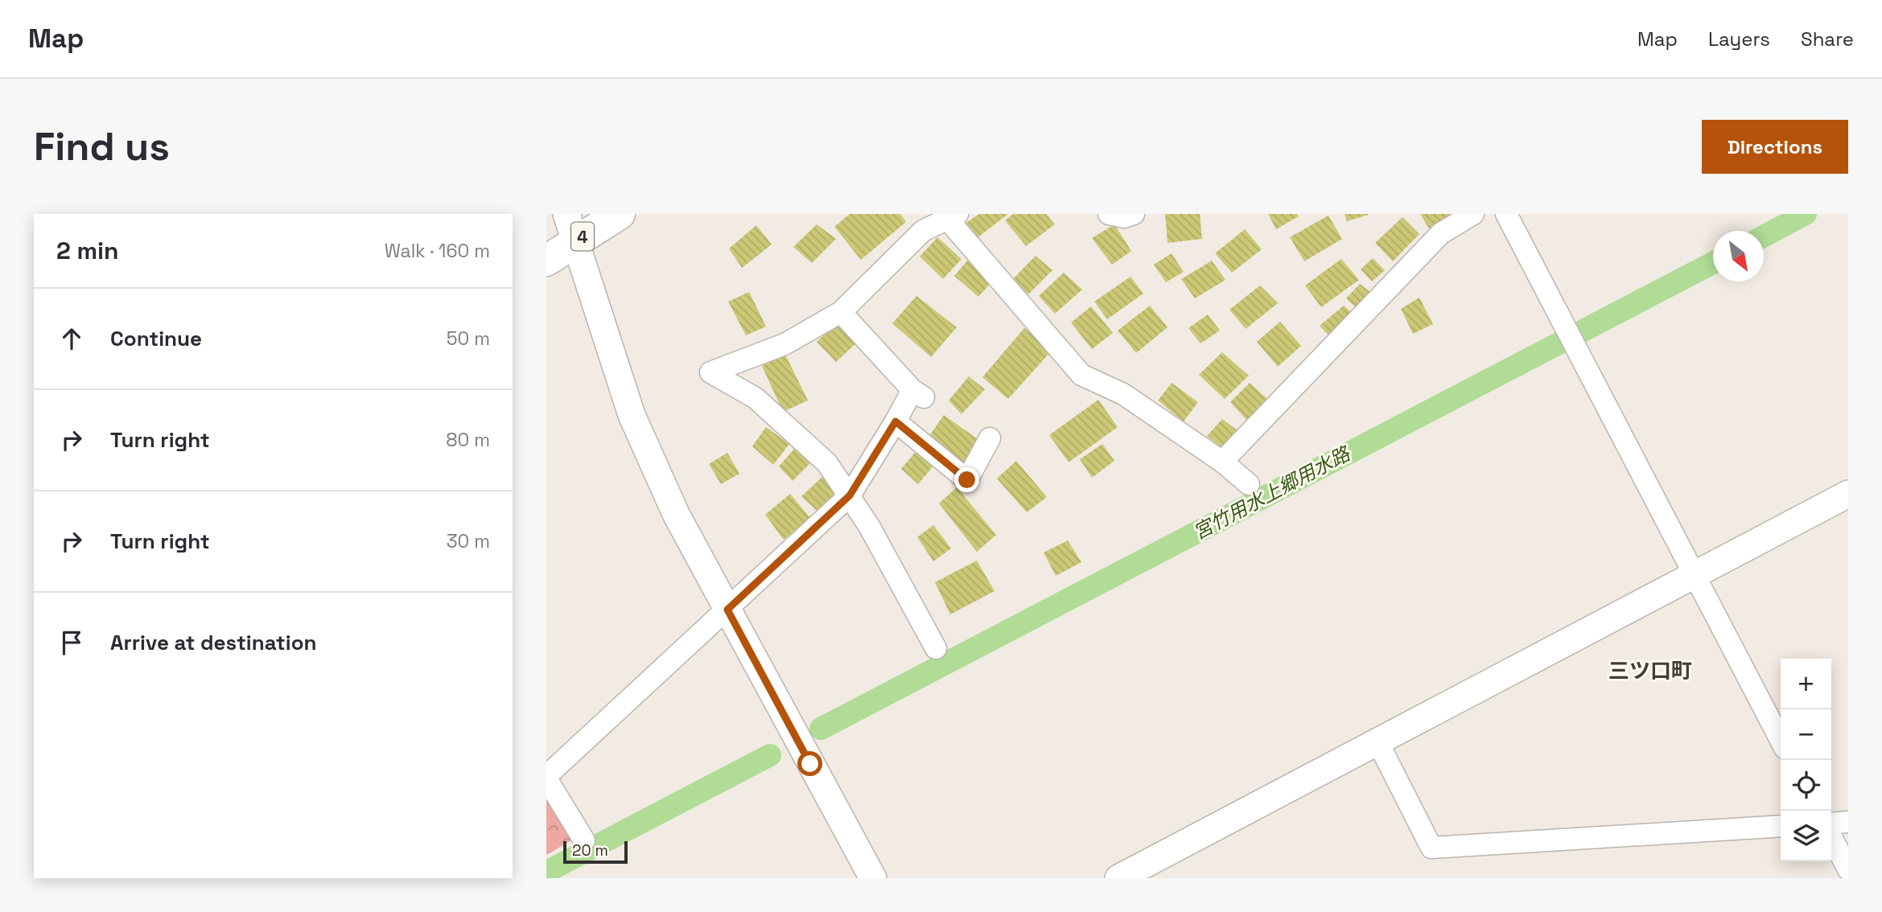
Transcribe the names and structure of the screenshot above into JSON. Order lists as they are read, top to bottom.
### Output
{
  "streets": {
    "main road": ["4"]
  },
  "districts": ["三ツ口町"],
  "water": ["宮竹用水上郷用水路"],
  "scale_bar": "20 m",
  "north": "bottom right",
  "page": {
    "header": "Map",
    "nav": ["Map", "Layers", "Share"],
    "buttons": "Directions",
    "title": "Find us",
    "heading": ["2 min", "Walk · 160 m"],
    "list": [
      ["Continue", "50 m"],
      ["Turn right", "80 m"],
      ["Turn right", "30 m"],
      "Arrive at destination"
    ],
    "map_buttons": ["+", "−"],
    "scale": "20 m"
  }
}
